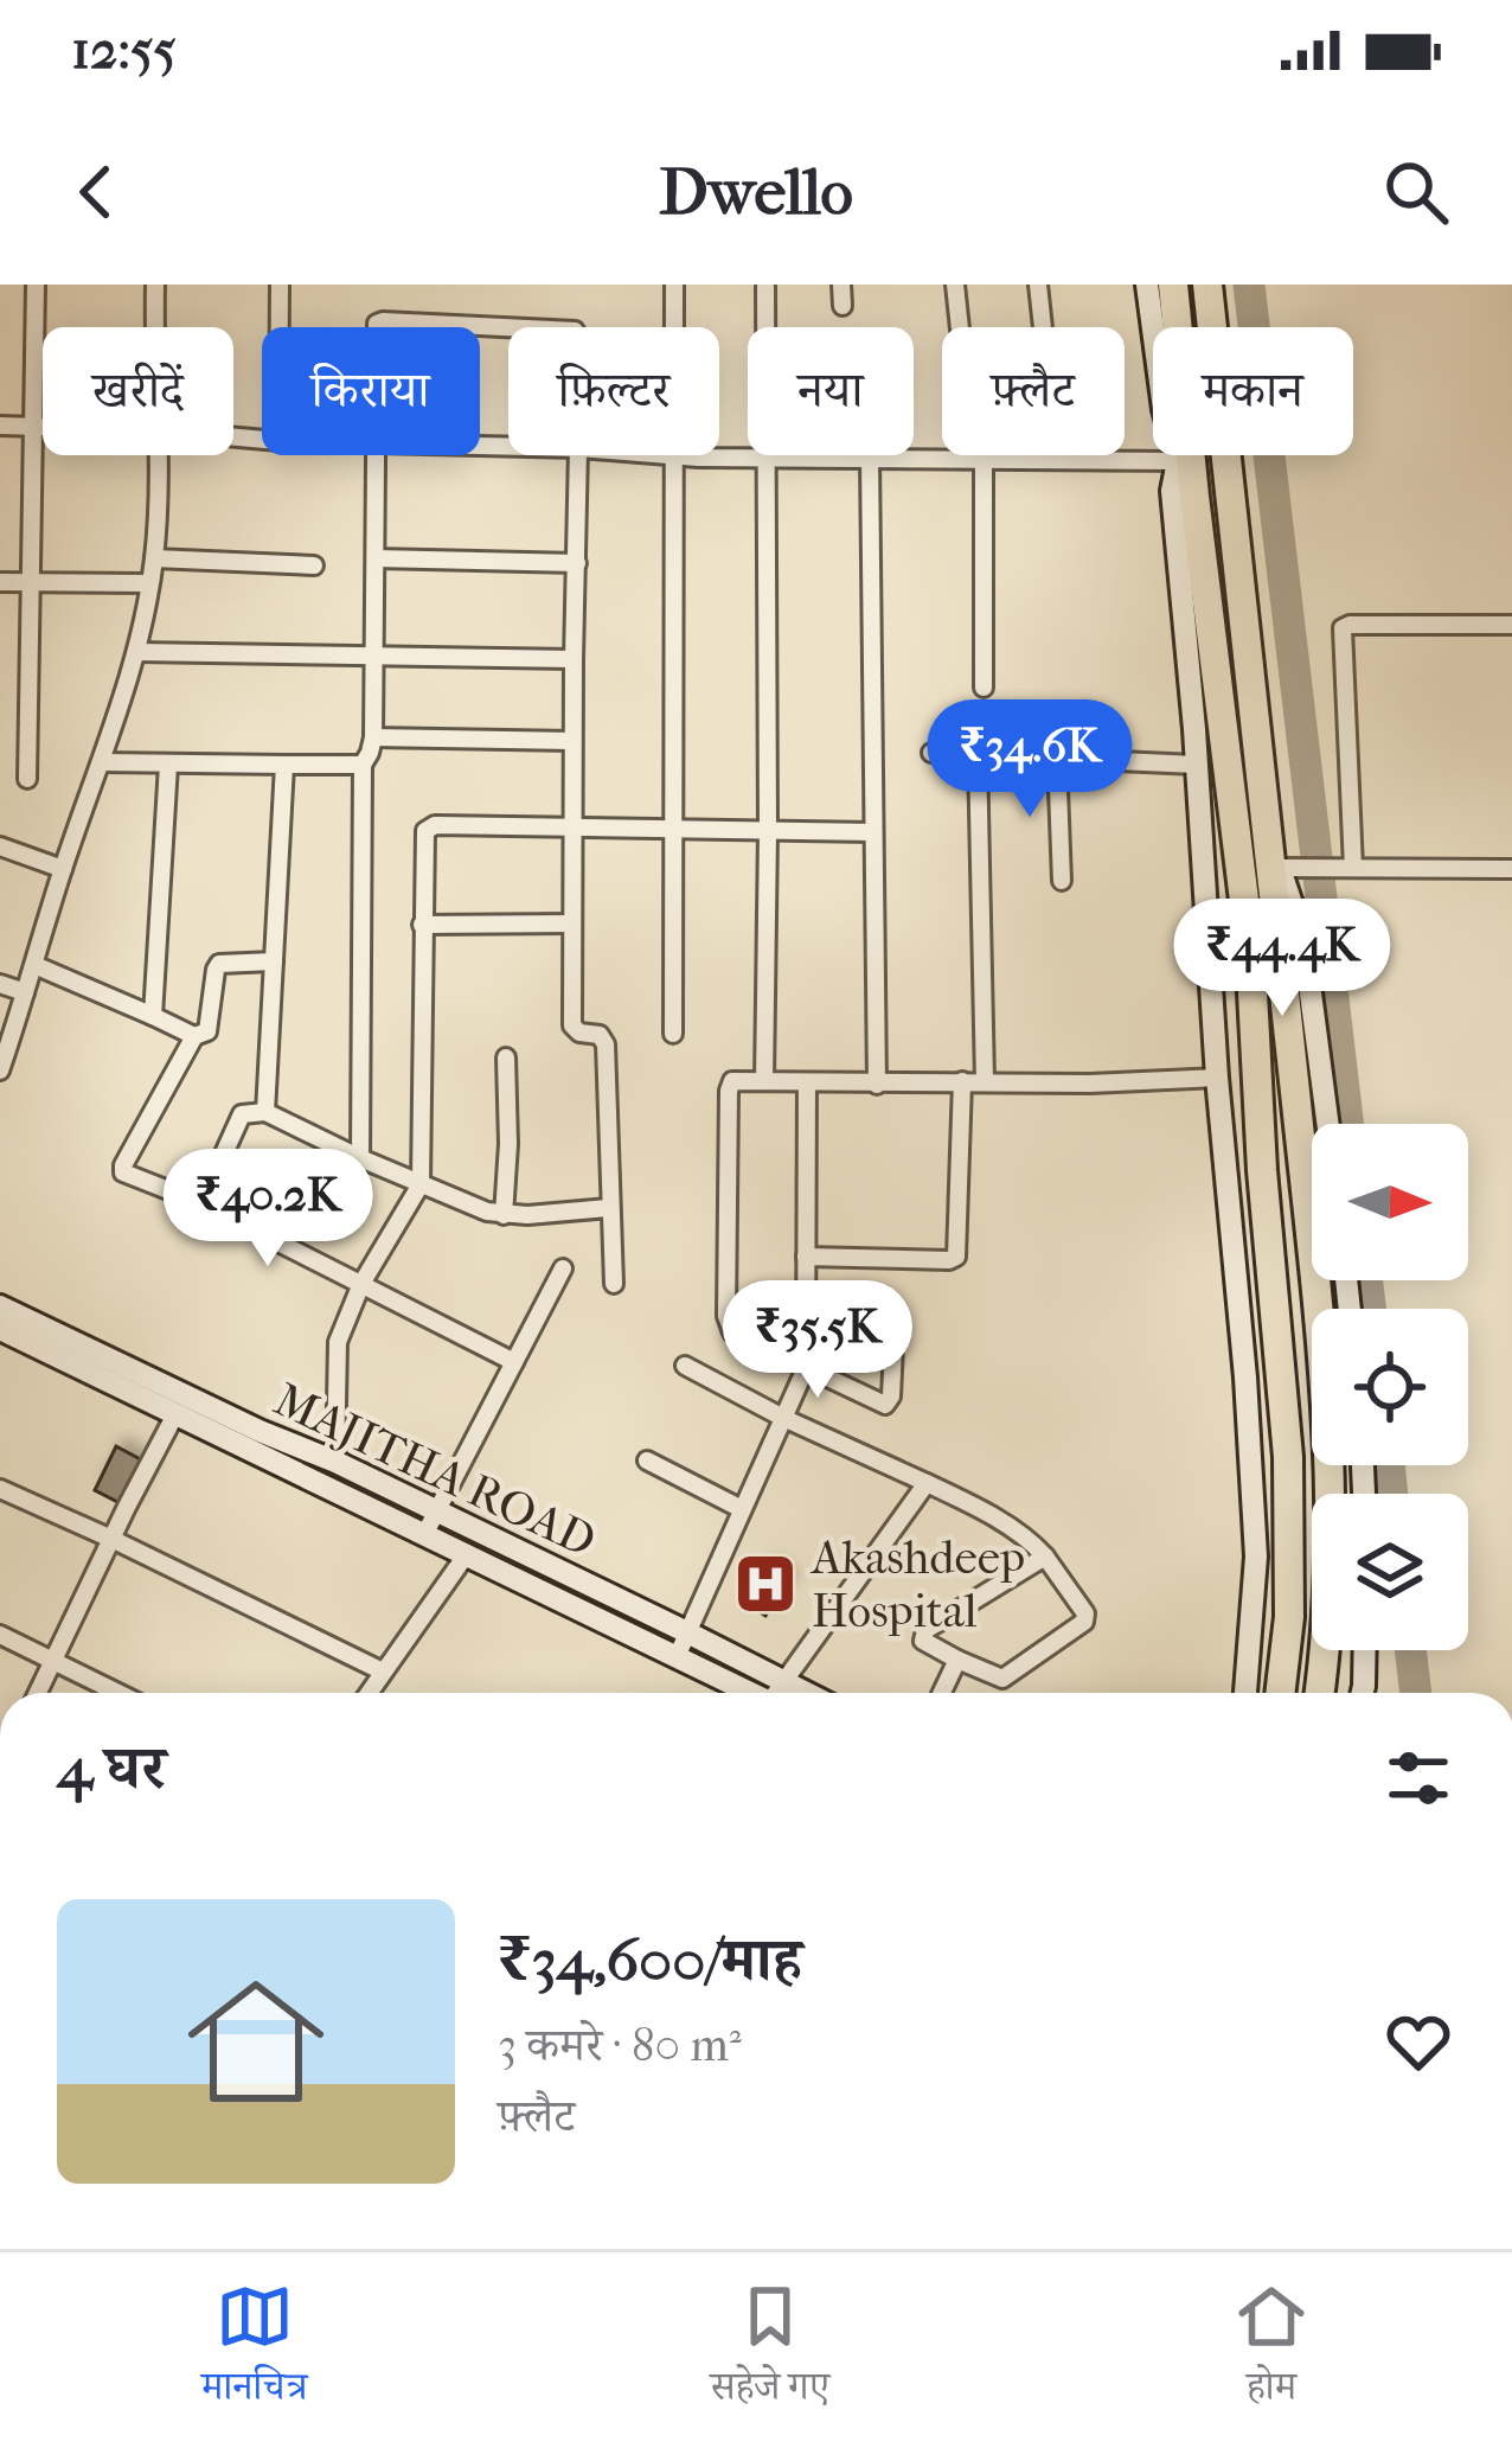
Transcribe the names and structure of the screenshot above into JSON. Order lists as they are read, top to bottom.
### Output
{
  "streets": {
    "street": ["MAJITHA ROAD"]
  },
  "places": {
    "hospital": ["Akashdeep Hospital"]
  },
  "north": "right",
  "page": {
    "status": "12:55",
    "header": "Dwello",
    "chip": [
      "खरीदें",
      "किराया",
      "फ़िल्टर",
      "नया",
      "फ़्लैट",
      "मकान"
    ],
    "price": [
      "₹34.6K",
      "₹44.4K",
      "₹40.2K",
      "₹35.5K"
    ],
    "heading": "4 घर",
    "list": [
      {
        "name": "₹34,600/माह",
        "note": "3 कमरे · 80 m² · फ़्लैट"
      }
    ],
    "tabs": ["मानचित्र", "सहेजे गए", "होम"]
  }
}
